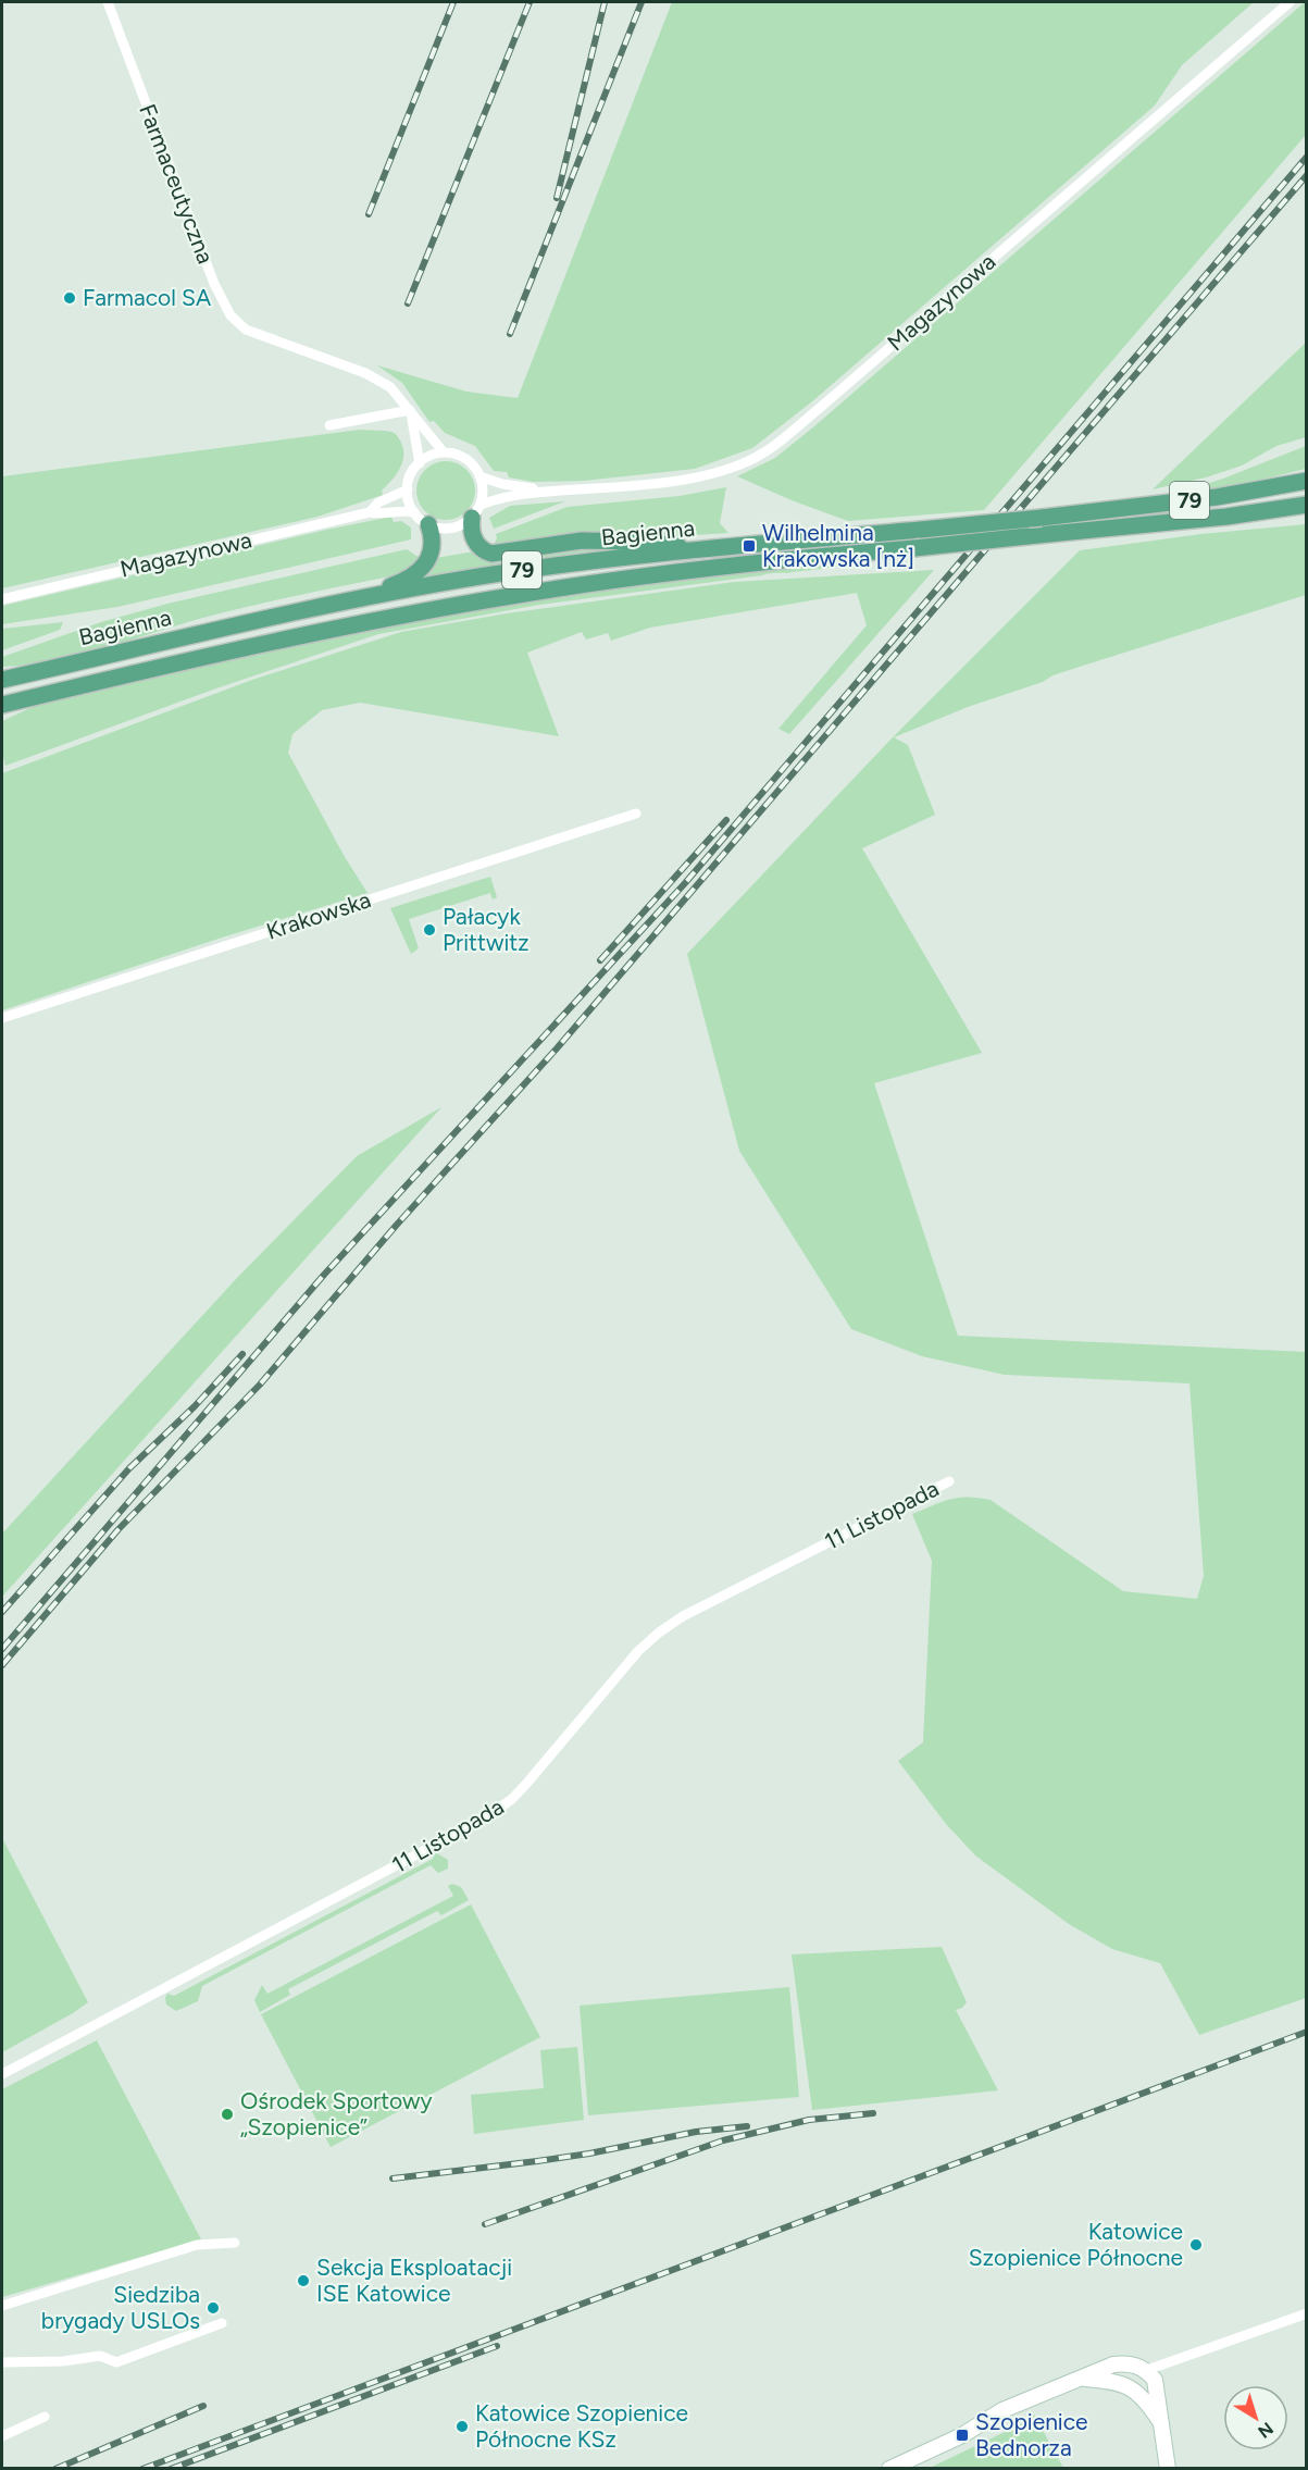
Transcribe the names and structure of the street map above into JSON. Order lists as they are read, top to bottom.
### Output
{
  "streets": {
    "main road": ["79", "Bagienna"],
    "street": [
      "Farmaceutyczna",
      "Magazynowa",
      "Krakowska",
      "11 Listopada"
    ]
  },
  "crossings": [
    ["Farmaceutyczna", "Magazynowa"]
  ],
  "places": {
    "other": [
      "Farmacol SA",
      "Pałacyk Prittwitz",
      "Ośrodek Sportowy „Szopienice”",
      "Katowice Szopienice Północne",
      "Sekcja Eksploatacji ISE Katowice",
      "Siedziba brygady USLOs",
      "Katowice Szopienice Północne KSz"
    ],
    "transit": ["Wilhelmina Krakowska [nż]", "Szopienice Bednorza"]
  },
  "north": "bottom right"
}
